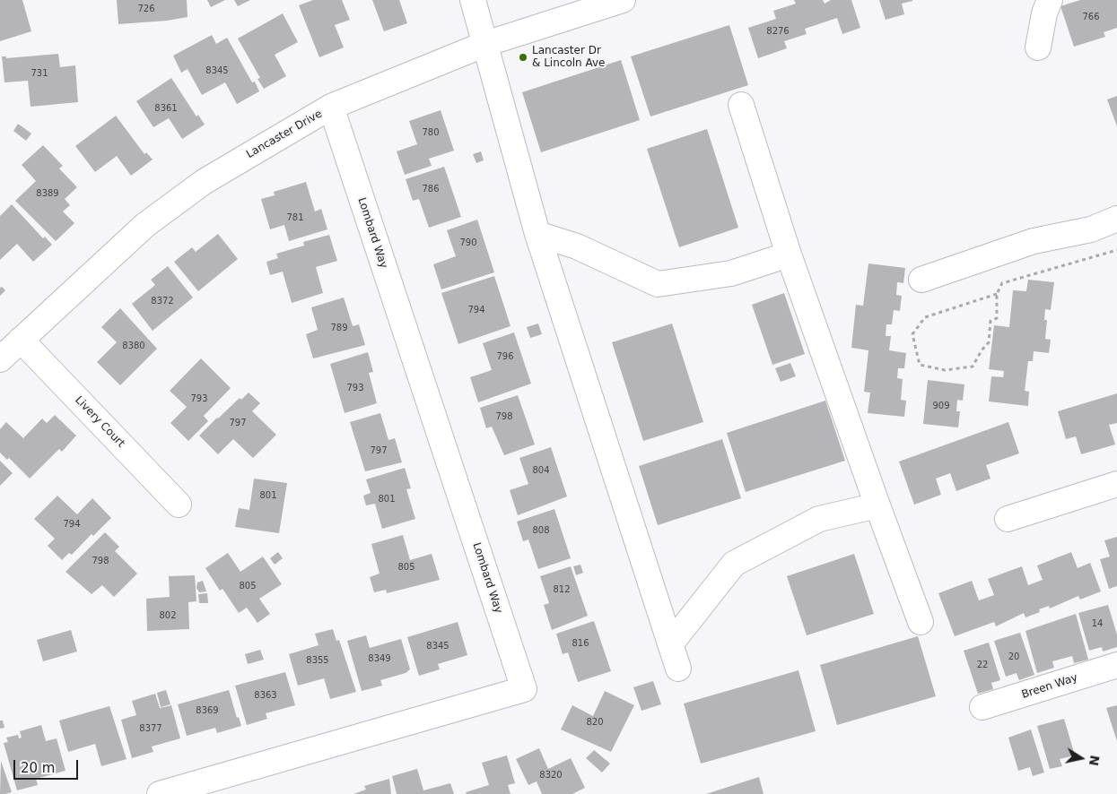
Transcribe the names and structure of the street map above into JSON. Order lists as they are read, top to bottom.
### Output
{
  "streets": {
    "street": [
      "Lancaster Drive",
      "Lombard Way",
      "Livery Court",
      "Breen Way"
    ]
  },
  "crossings": [
    ["Lancaster Drive", "Lombard Way"],
    ["Lancaster Drive", "Livery Court"]
  ],
  "places": ["Lancaster Dr & Lincoln Ave"],
  "house_numbers": [
    "726",
    "766",
    "8276",
    "8345",
    "731",
    "8361",
    "780",
    "786",
    "8389",
    "781",
    "790",
    "8372",
    "794",
    "789",
    "8380",
    "796",
    "793",
    "793",
    "909",
    "798",
    "797",
    "797",
    "804",
    "801",
    "801",
    "794",
    "808",
    "798",
    "805",
    "805",
    "812",
    "802",
    "14",
    "816",
    "8345",
    "20",
    "8349",
    "8355",
    "22",
    "8363",
    "8369",
    "820",
    "8377",
    "8320"
  ],
  "scale_bar": "20 m",
  "north": "right"
}
